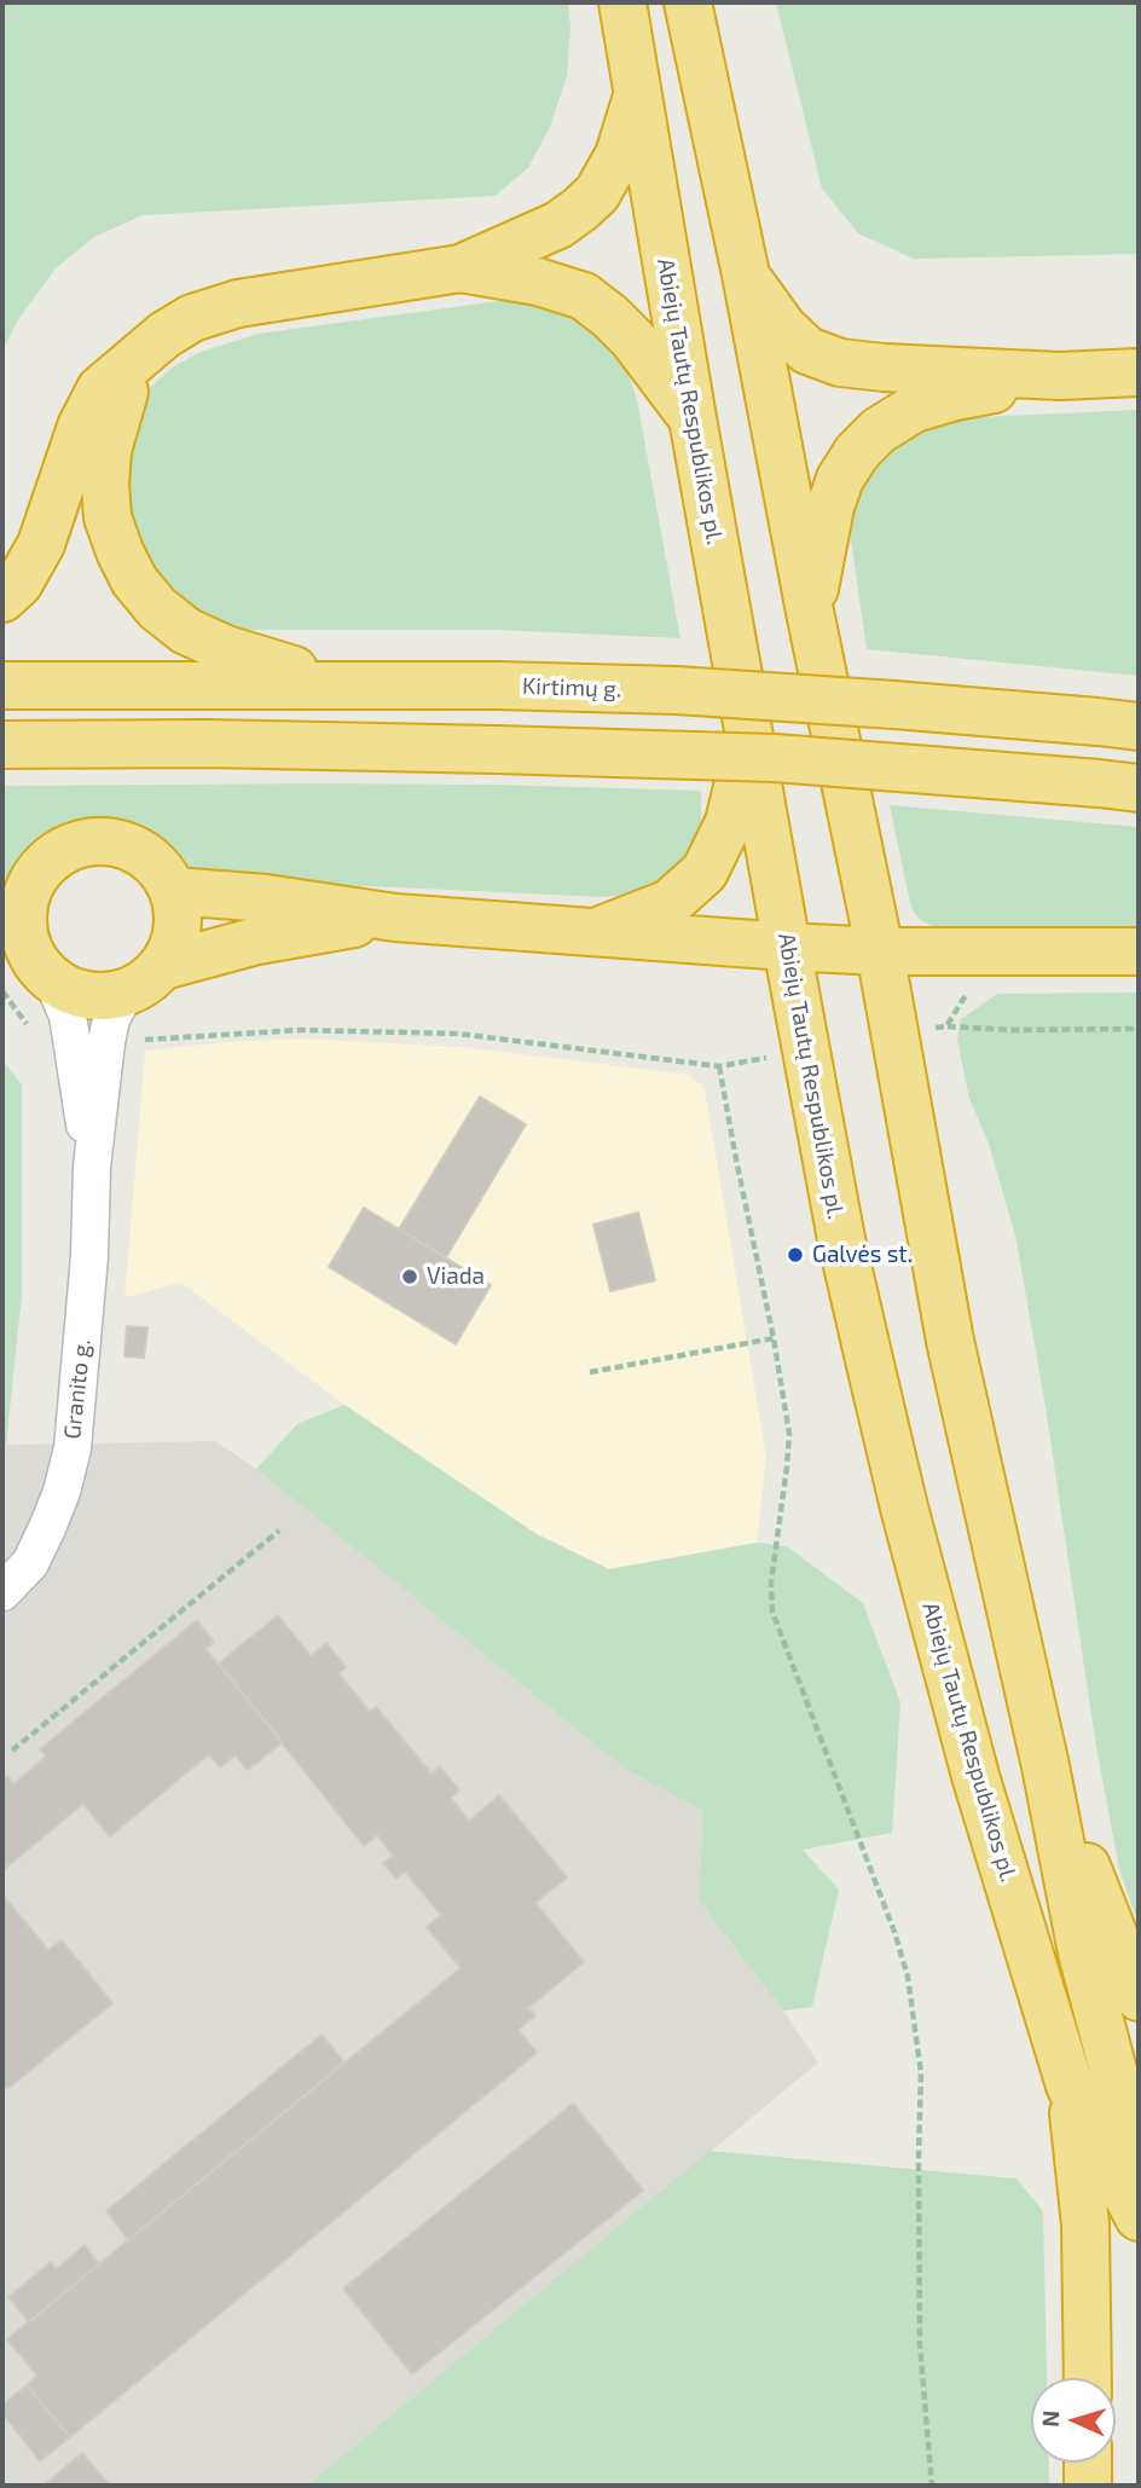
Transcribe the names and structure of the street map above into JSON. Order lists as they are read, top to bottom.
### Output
{
  "streets": {
    "highway": ["Abiejų Tautų Respublikos pl.", "Kirtimų g."],
    "street": ["Granito g."]
  },
  "places": ["Galvės st.", "Viada"],
  "north": "left"
}
